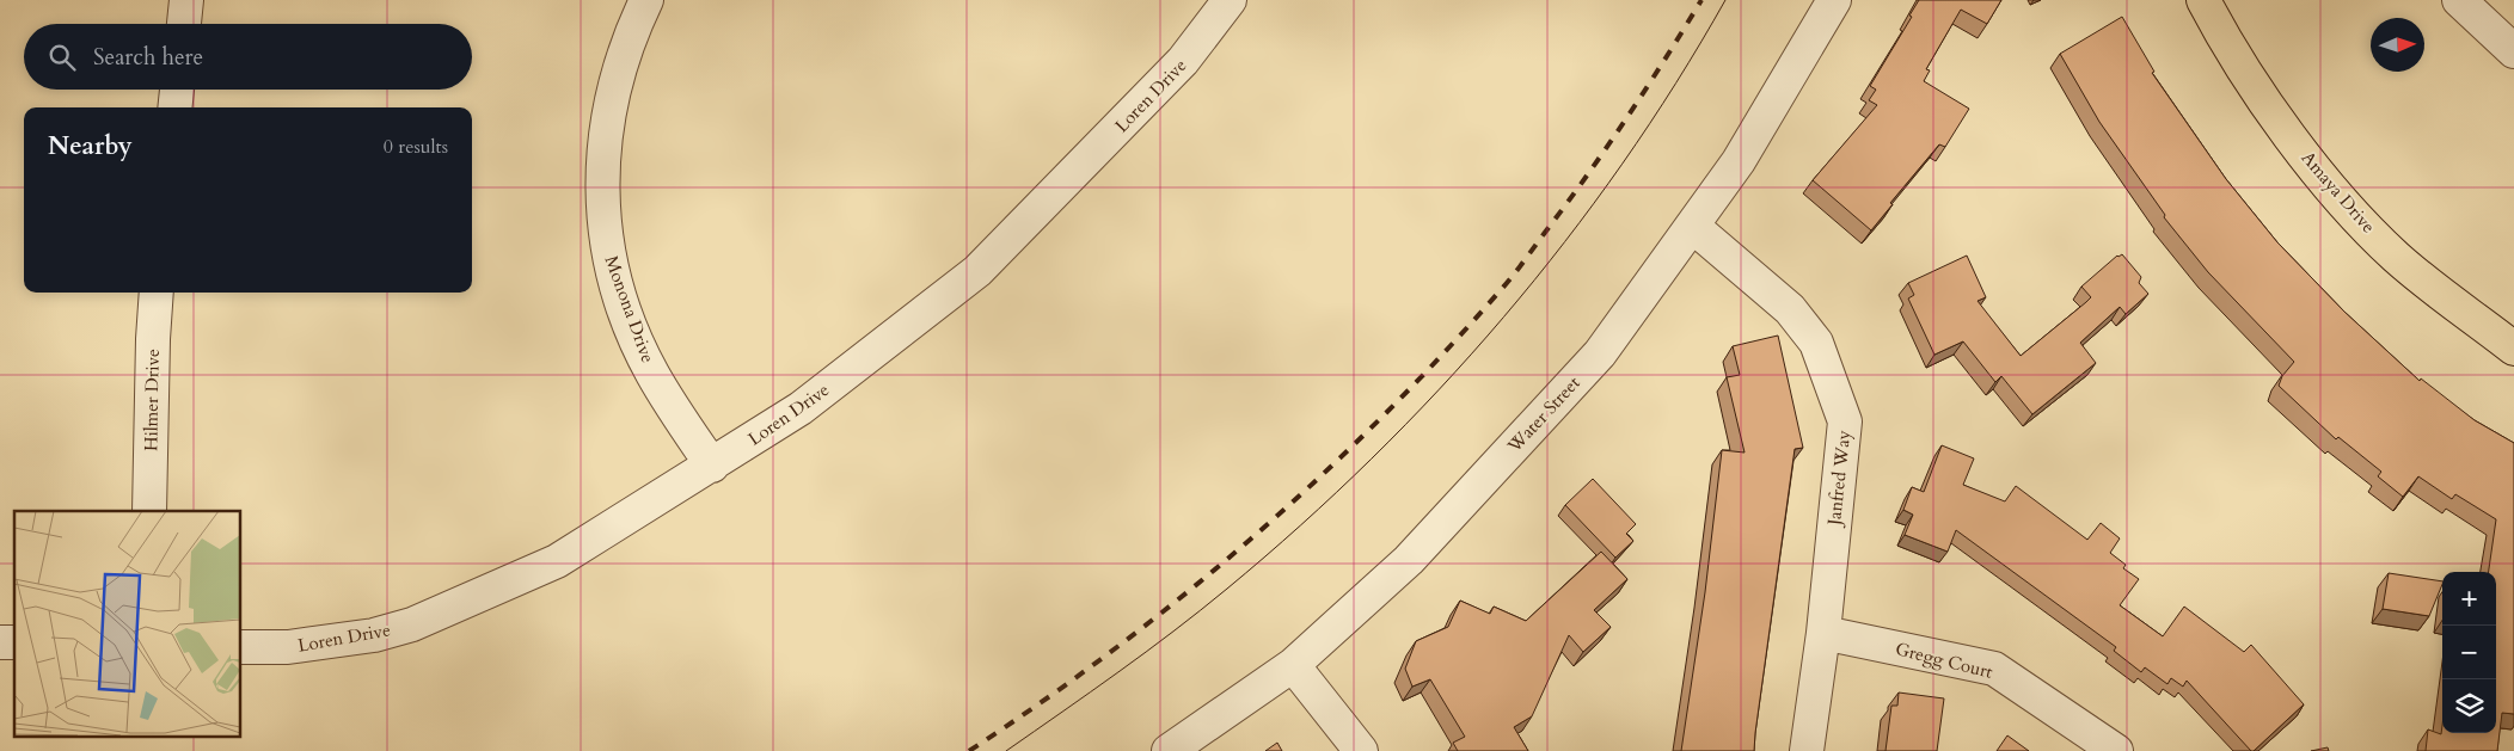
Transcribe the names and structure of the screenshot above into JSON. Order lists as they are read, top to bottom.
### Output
{
  "streets": {
    "main road": ["Amaya Drive"],
    "street": [
      "Loren Drive",
      "Monona Drive",
      "Hilmer Drive",
      "Water Street",
      "Janfred Way",
      "Gregg Court"
    ]
  },
  "crossings": [
    ["Loren Drive", "Monona Drive"],
    ["Water Street", "Janfred Way"],
    ["Janfred Way", "Gregg Court"]
  ],
  "north": "right",
  "page": {
    "search": "Search here",
    "heading": ["Nearby", "0 results"],
    "map_buttons": ["+", "−"]
  }
}
